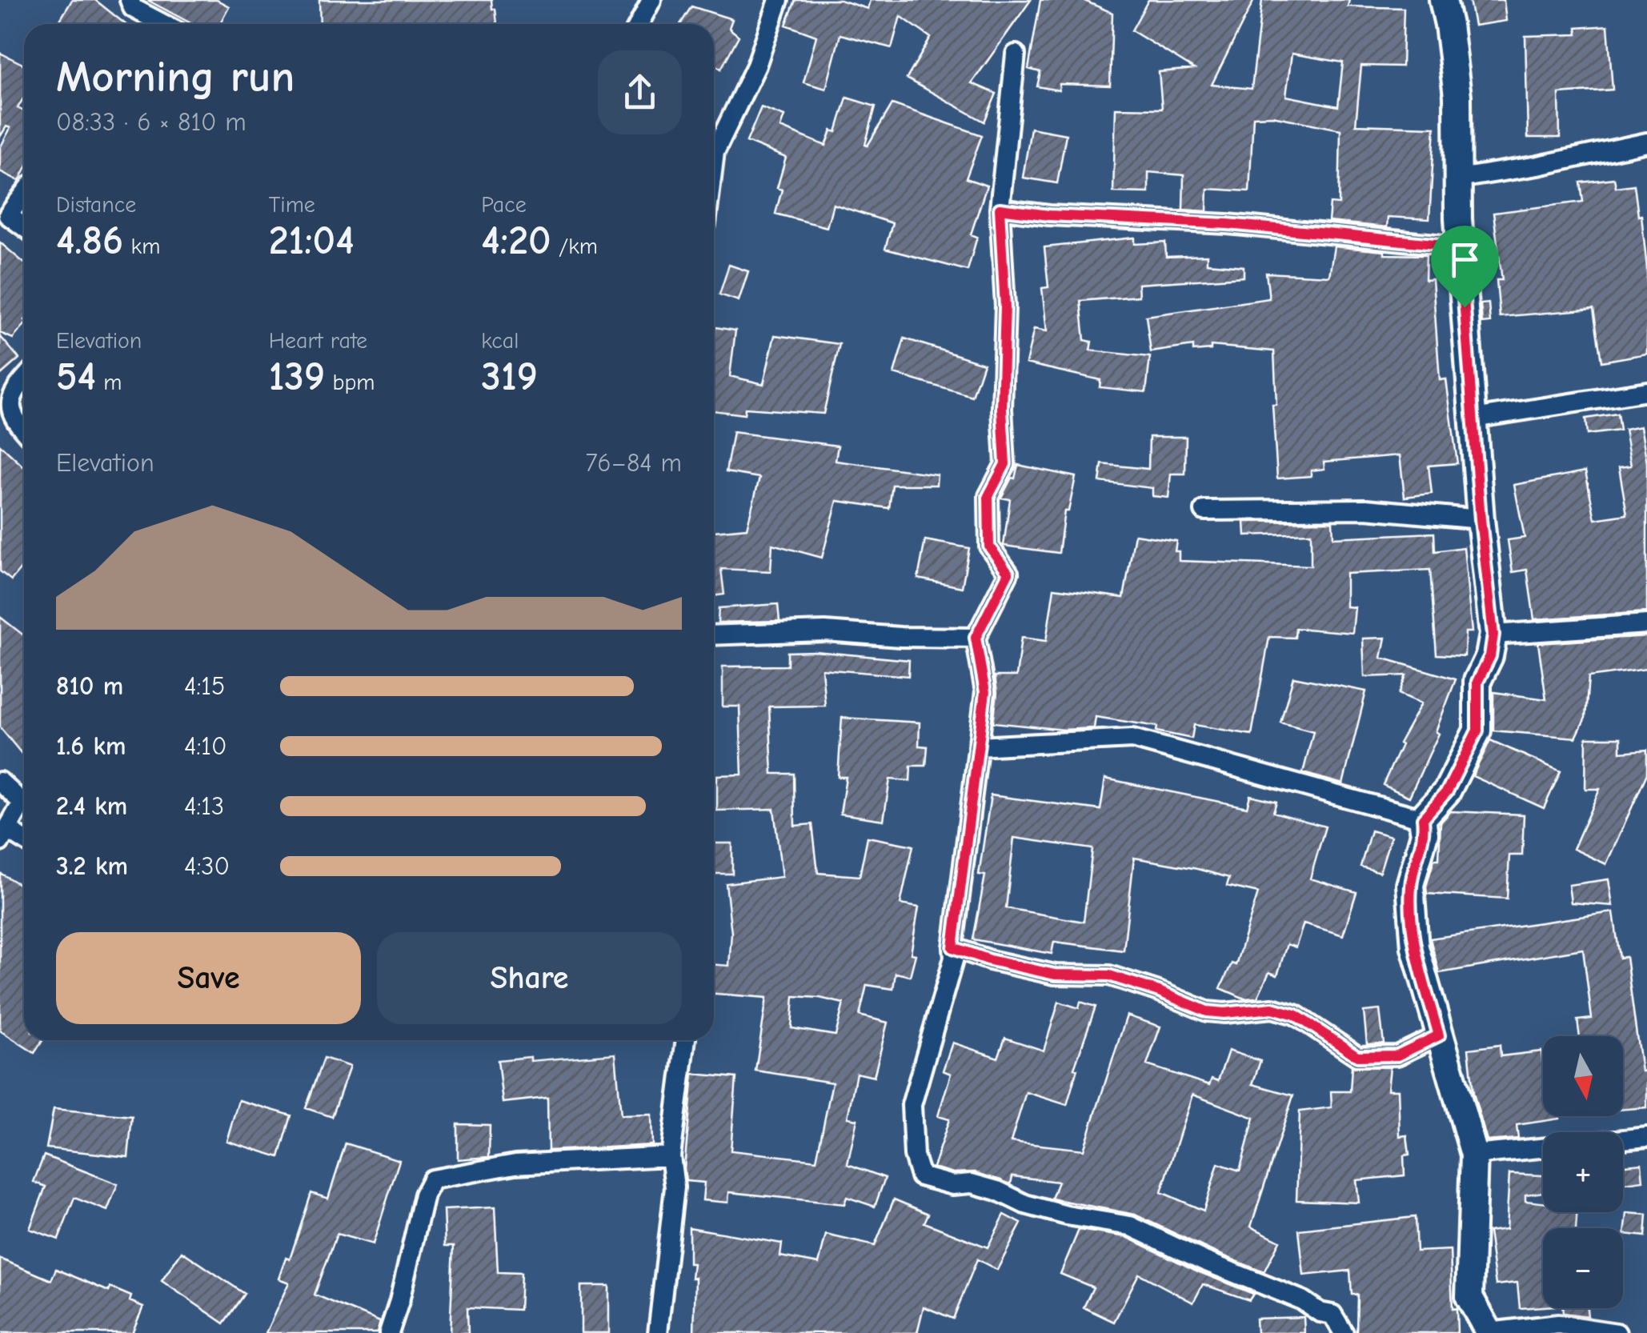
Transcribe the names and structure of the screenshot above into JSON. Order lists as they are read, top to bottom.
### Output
{
  "north": "bottom",
  "page": {
    "heading": ["Morning run", "08:33 · 6 × 810 m"],
    "stats": [
      ["Distance", "4.86 km"],
      ["Time", "21:04"],
      ["Pace", "4:20 /km"],
      ["Elevation", "54 m"],
      ["Heart rate", "139 bpm"],
      ["kcal", "319"]
    ],
    "chart": ["Elevation", "76–84 m"],
    "list": [
      {
        "name": "810 m",
        "note": "4:15"
      },
      {
        "name": "1.6 km",
        "note": "4:10"
      },
      {
        "name": "2.4 km",
        "note": "4:13"
      },
      {
        "name": "3.2 km",
        "note": "4:30"
      }
    ],
    "buttons": ["Save", "Share"],
    "map_buttons": ["+", "−"]
  }
}
